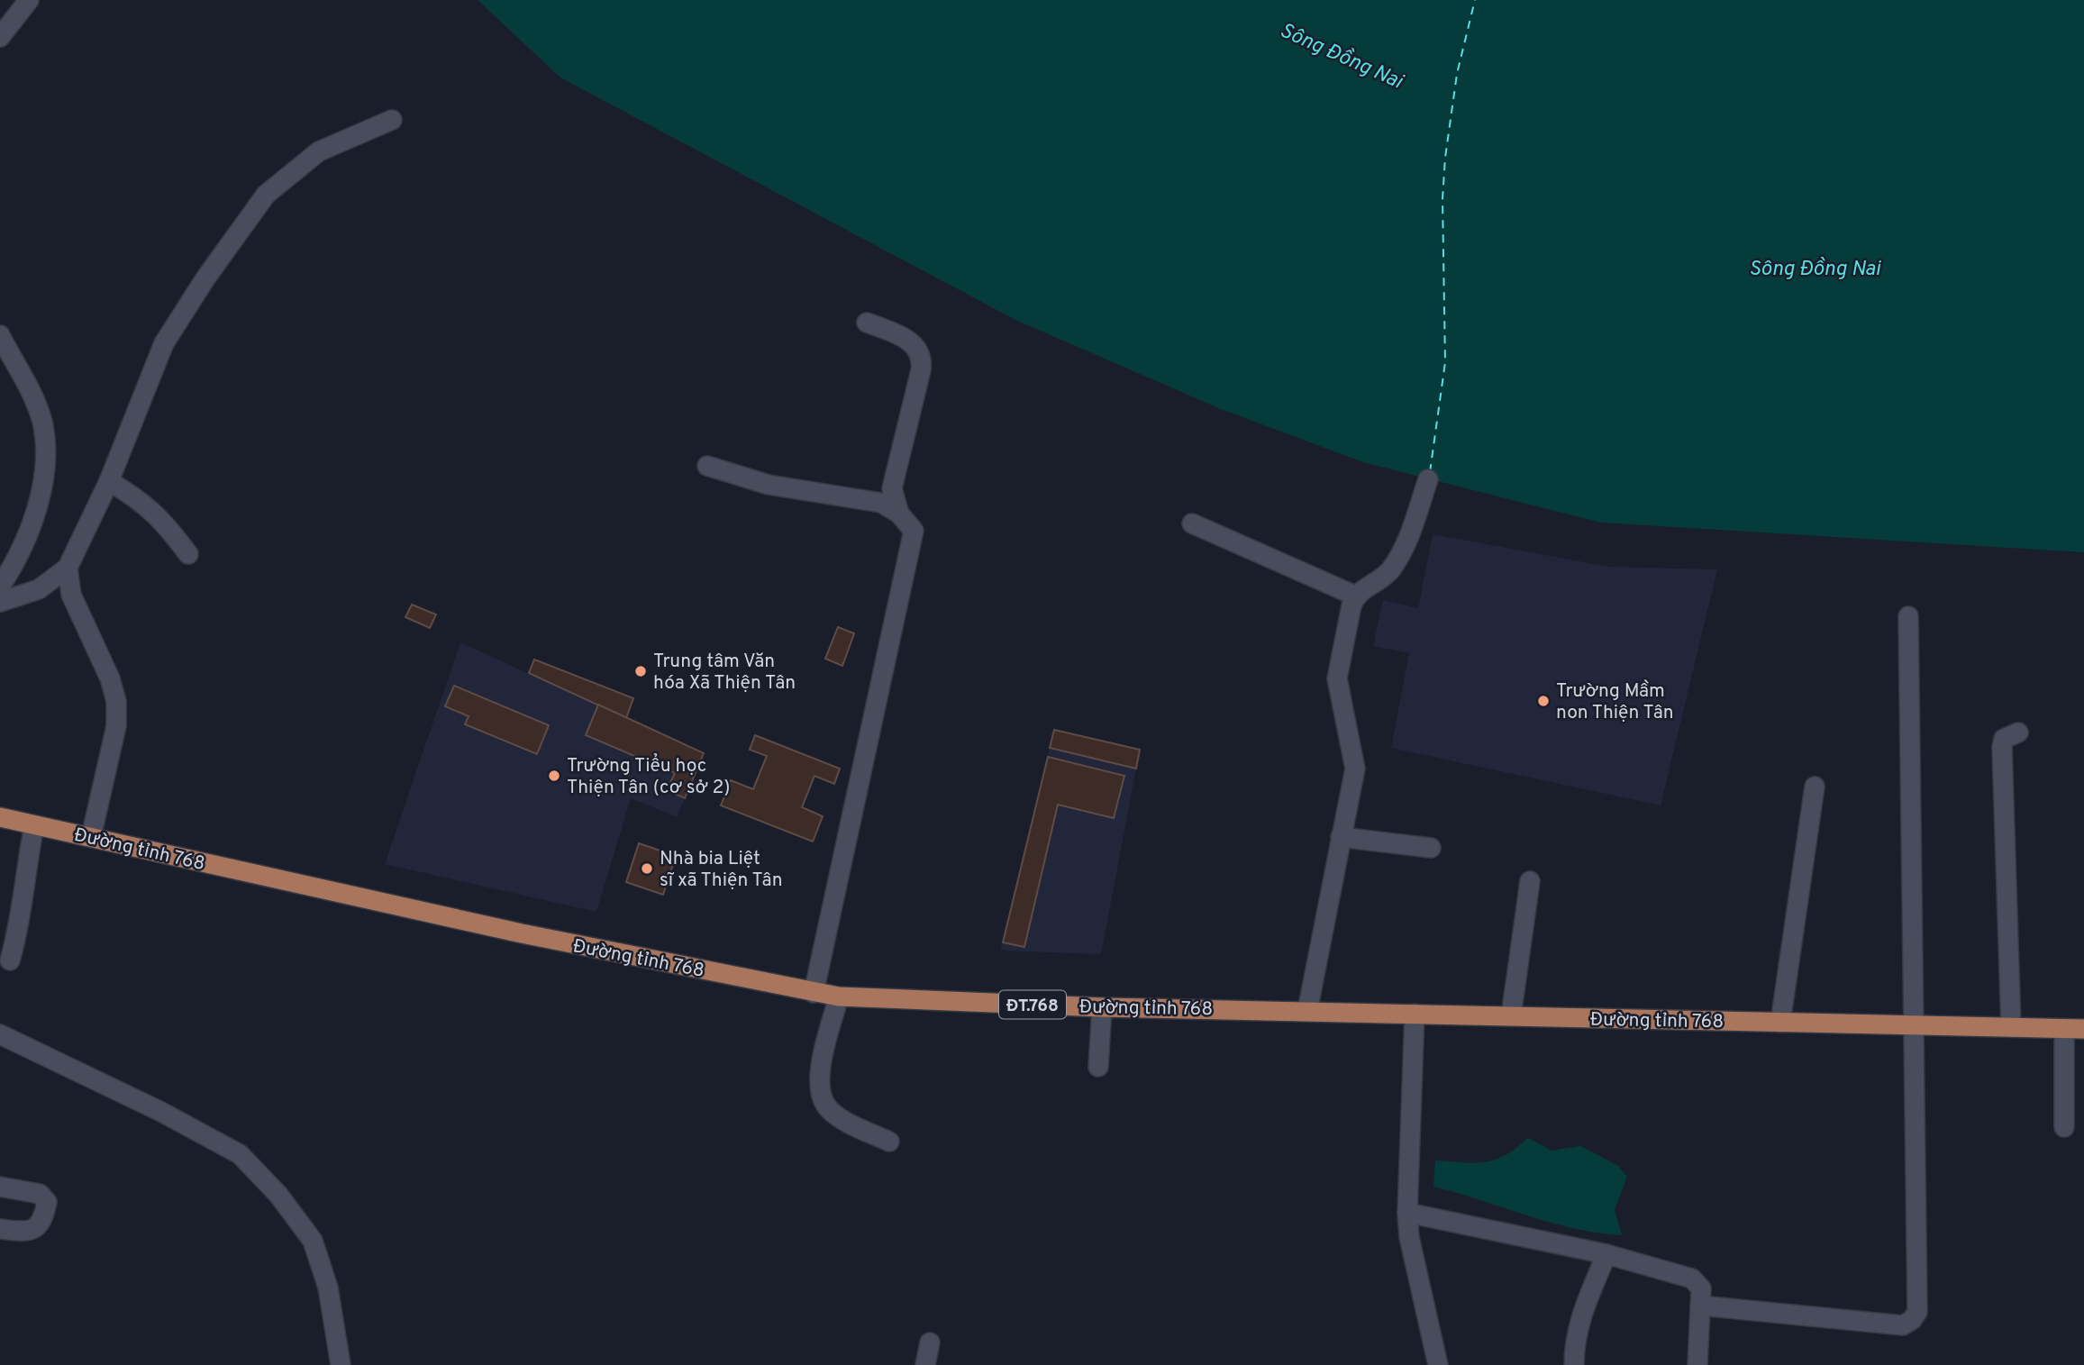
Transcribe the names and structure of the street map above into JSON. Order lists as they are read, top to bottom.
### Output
{
  "streets": {
    "main road": ["Đường tỉnh 768", "ĐT.768"]
  },
  "water": ["Sông Đồng Nai"],
  "places": [
    "Trung tâm Văn hóa Xã Thiện Tân",
    "Trường Mầm non Thiện Tân",
    "Trường Tiểu học Thiện Tân (cơ sở 2)",
    "Nhà bia Liệt sĩ xã Thiện Tân"
  ]
}
